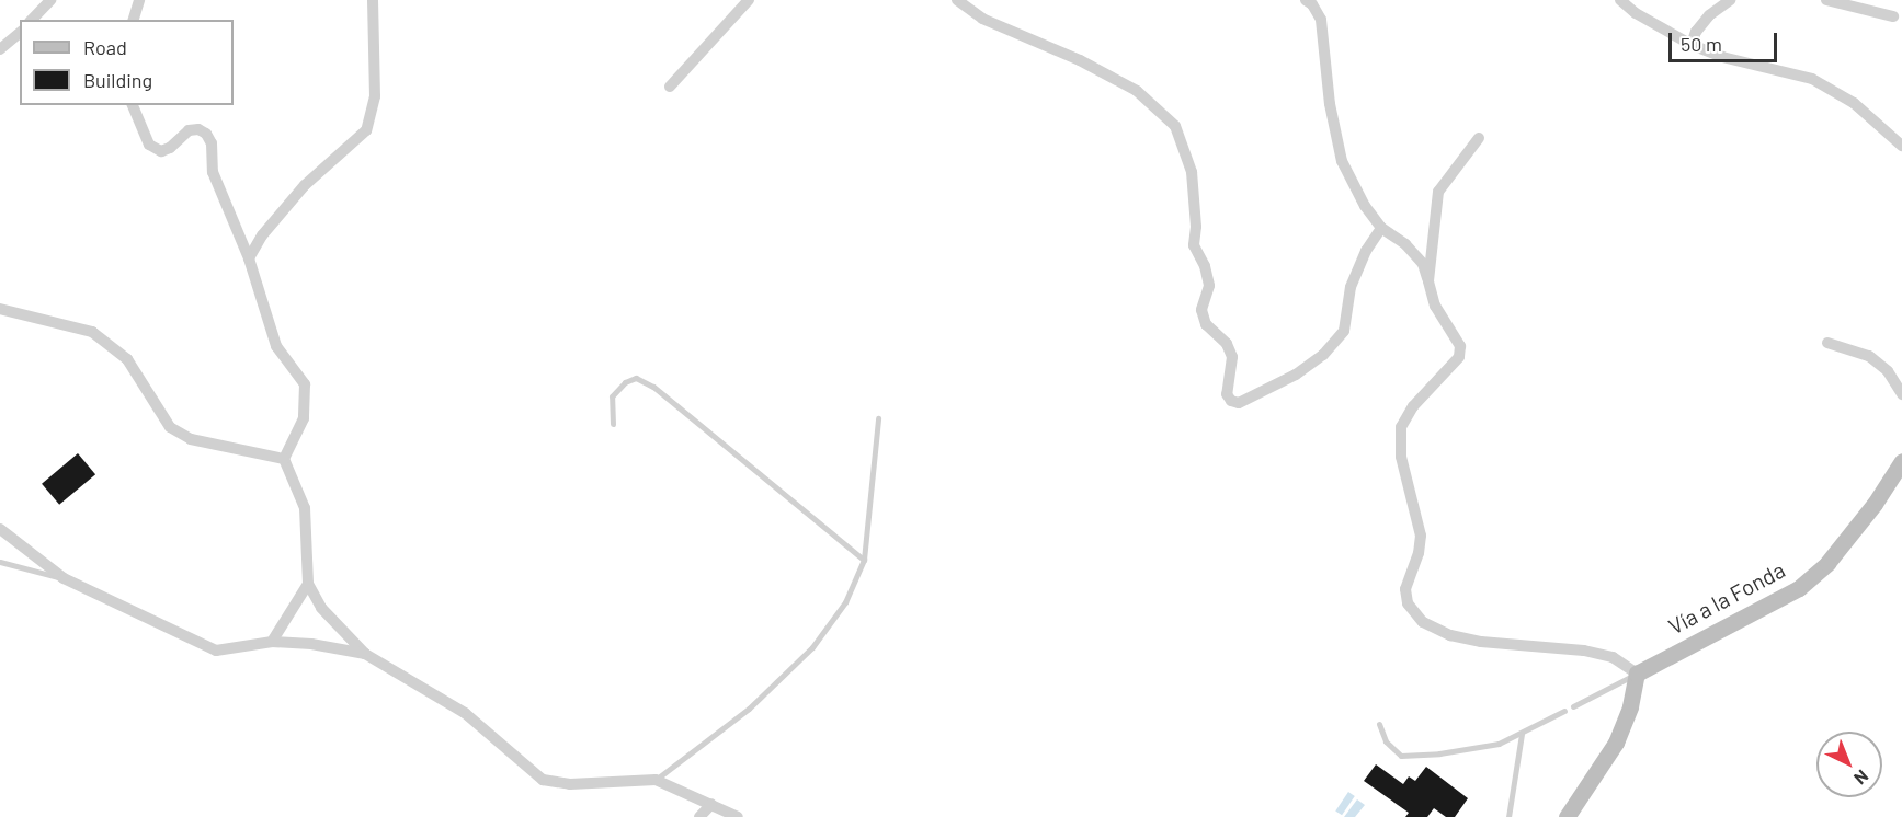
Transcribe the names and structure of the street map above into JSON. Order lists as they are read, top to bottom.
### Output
{
  "streets": {
    "street": ["Vía a la Fonda"]
  },
  "legend": ["Road", "Building"],
  "scale_bar": "50 m",
  "north": "bottom right"
}
